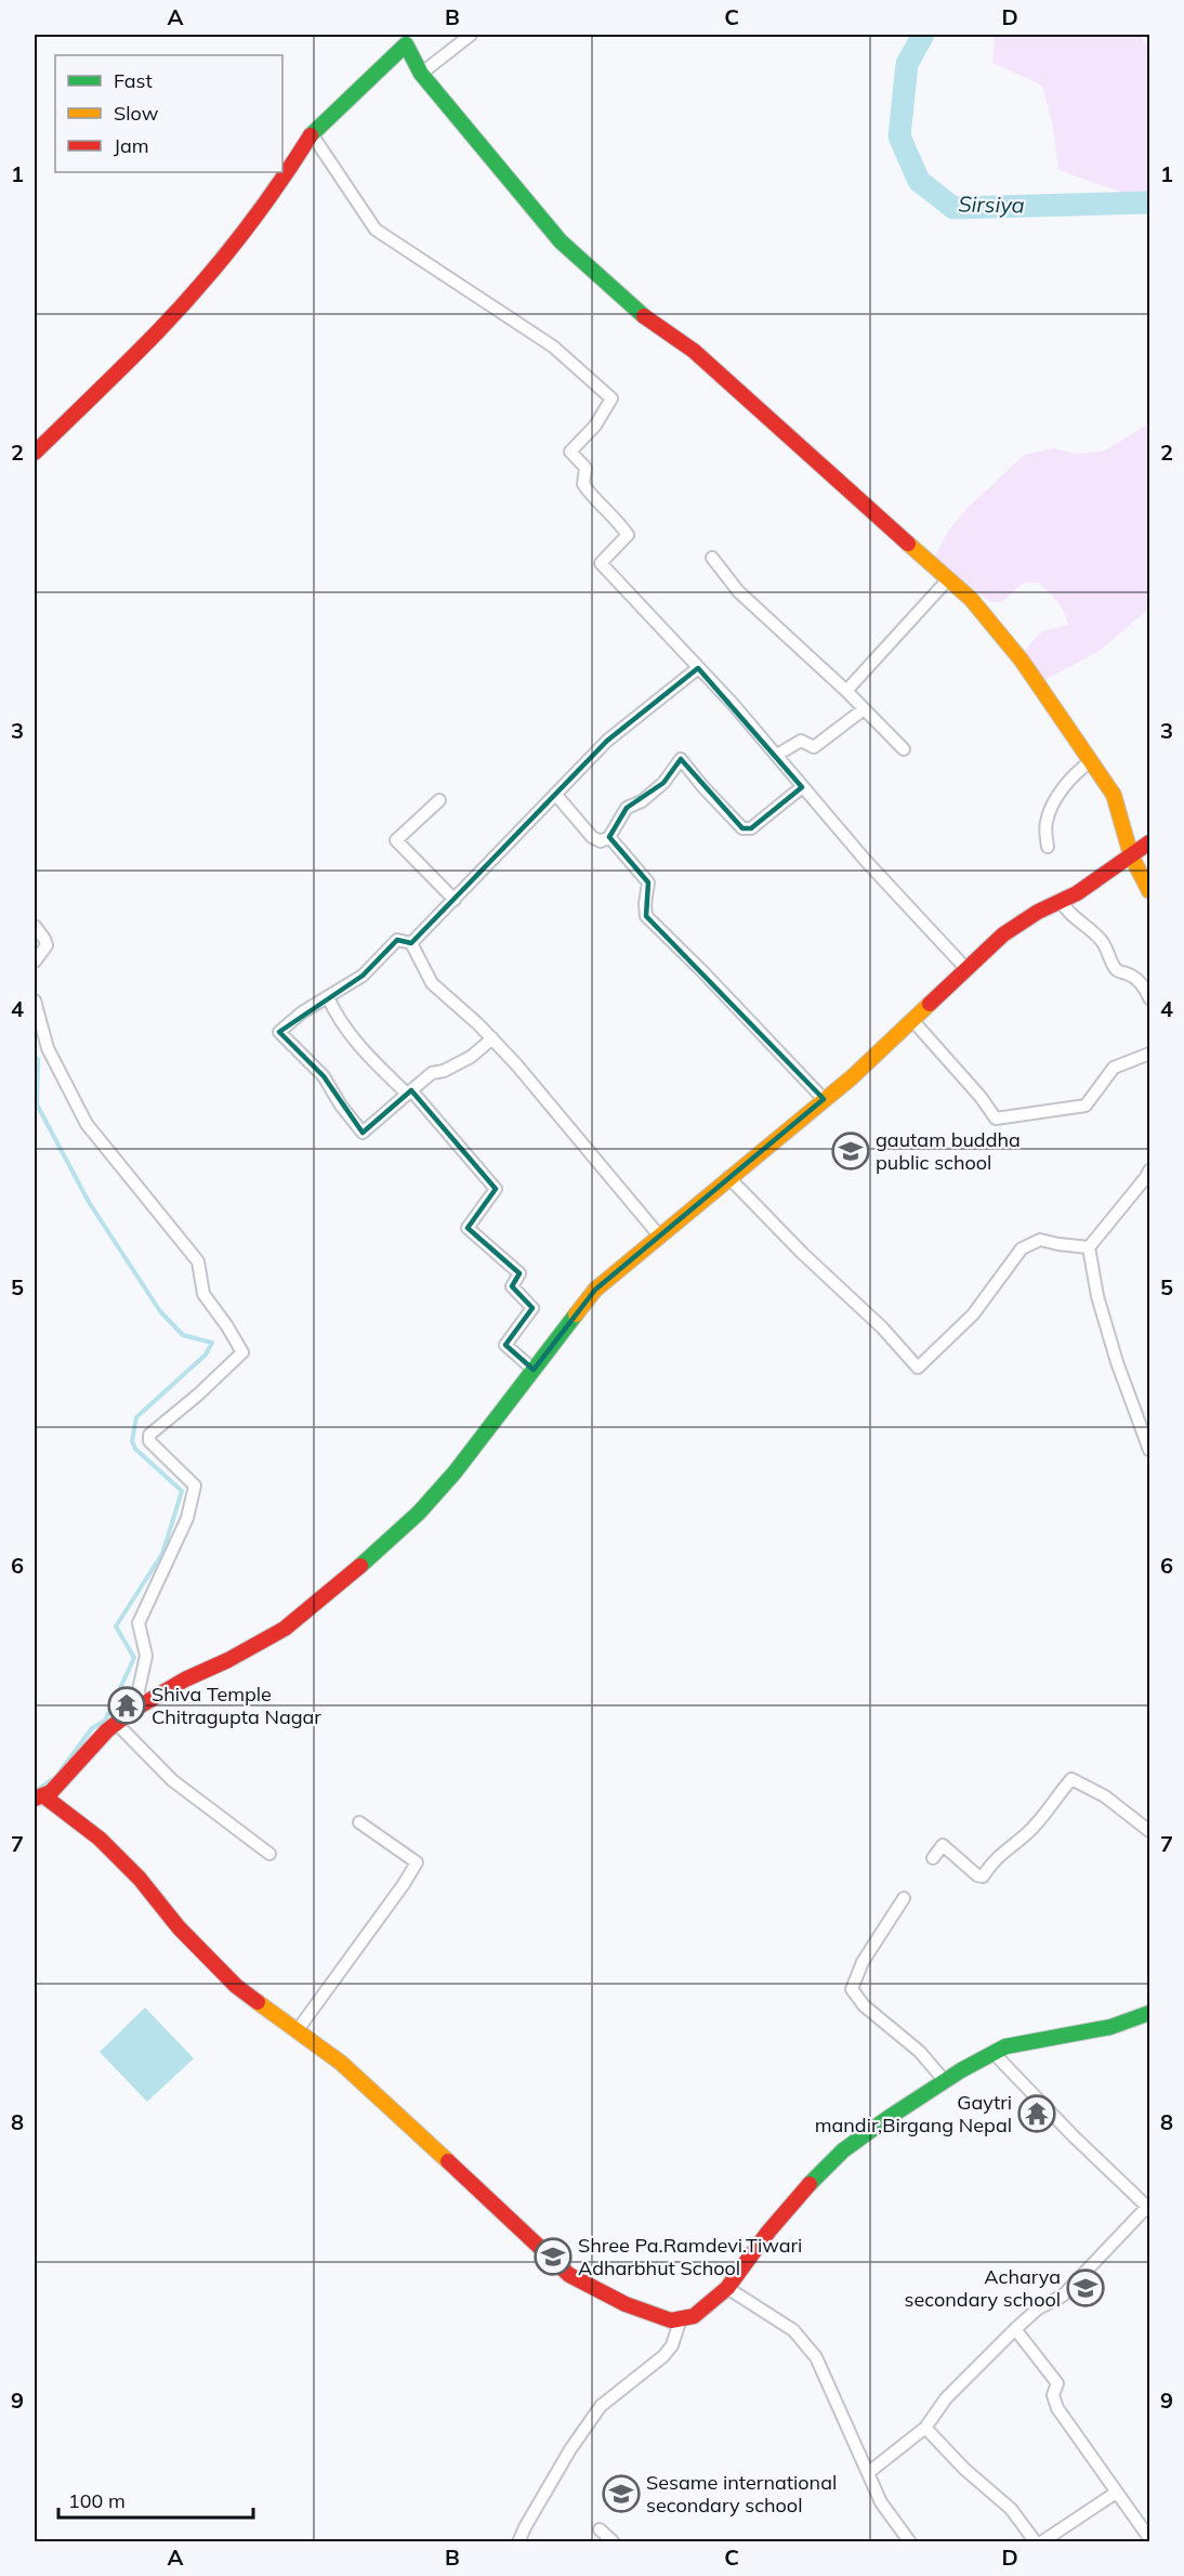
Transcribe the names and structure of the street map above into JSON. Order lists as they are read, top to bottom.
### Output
{
  "water": ["Sirsiya"],
  "places": {
    "school or university": [
      "gautam buddha public school",
      "Shree Pa.Ramdevi.Tiwari Adharbhut School",
      "Acharya secondary school",
      "Sesame international secondary school"
    ],
    "temple": ["Shiva Temple Chitragupta Nagar", "Gaytri mandir,Birgang Nepal"]
  },
  "legend": ["Fast", "Slow", "Jam"],
  "scale_bar": "100 m",
  "grid": {
    "columns": [
      "A",
      "B",
      "C",
      "D"
    ],
    "rows": [
      "1",
      "2",
      "3",
      "4",
      "5",
      "6",
      "7",
      "8",
      "9"
    ]
  }
}
